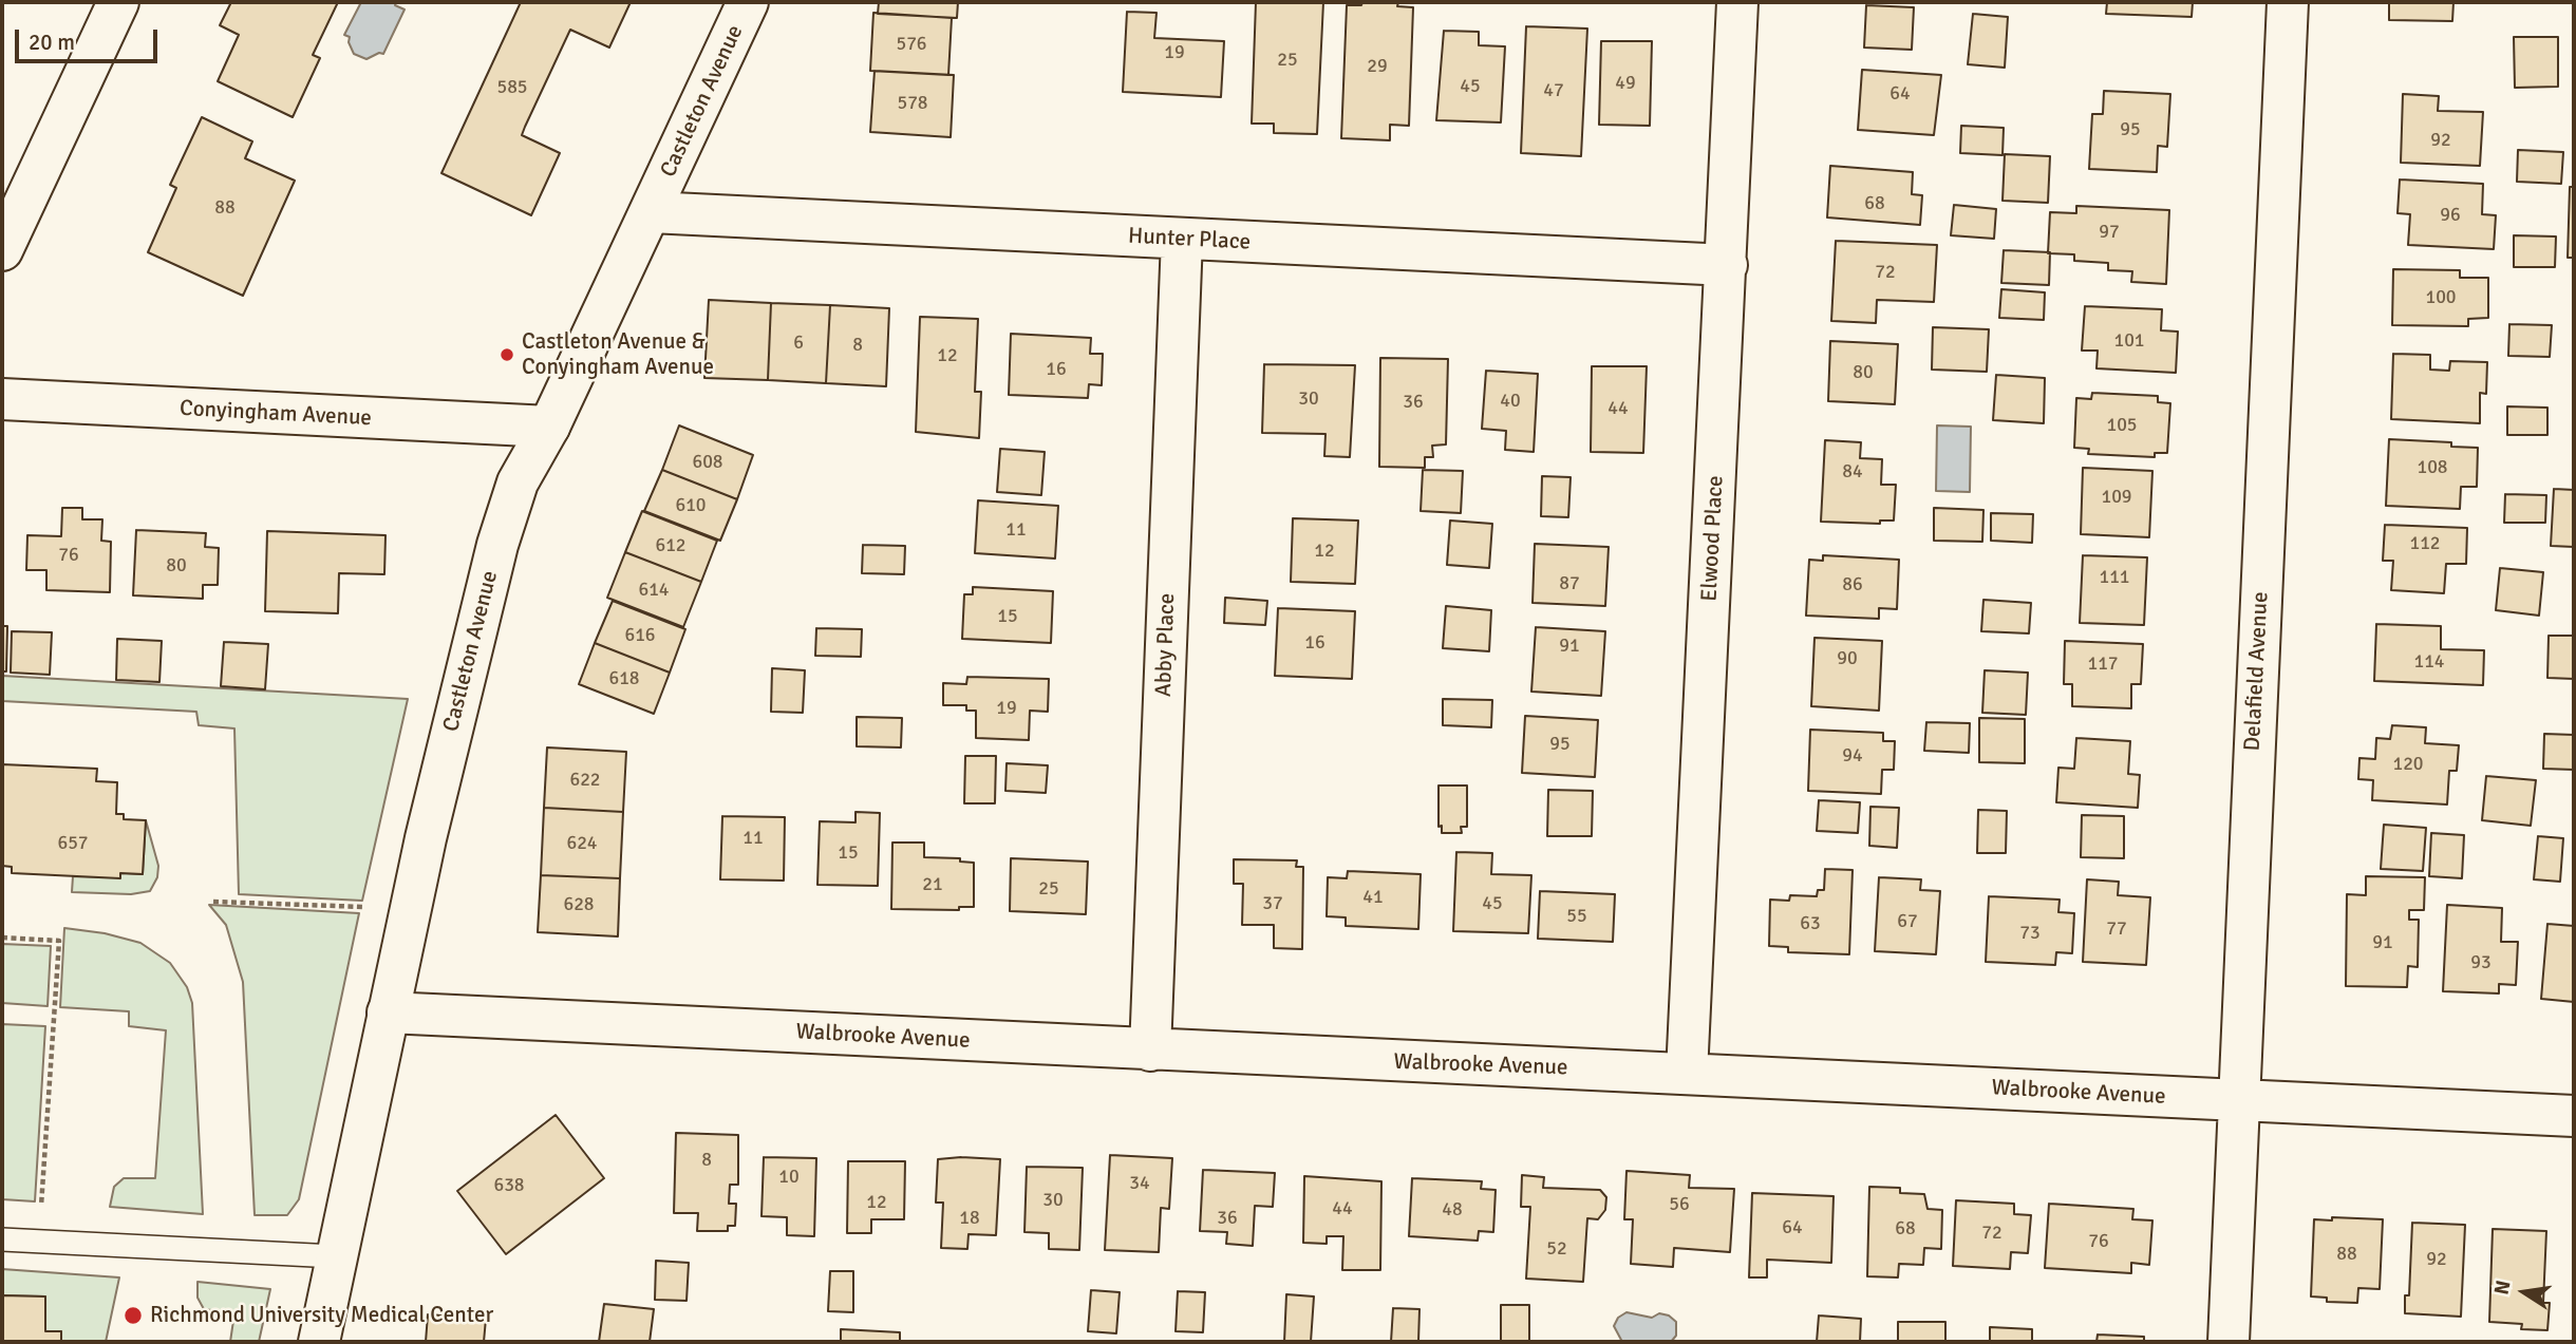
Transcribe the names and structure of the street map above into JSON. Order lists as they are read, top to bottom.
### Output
{
  "streets": {
    "street": [
      "Castleton Avenue",
      "Hunter Place",
      "Conyingham Avenue",
      "Elwood Place",
      "Abby Place",
      "Delafield Avenue",
      "Walbrooke Avenue"
    ]
  },
  "crossings": [
    ["Castleton Avenue", "Hunter Place"],
    ["Castleton Avenue", "Conyingham Avenue"],
    ["Castleton Avenue", "Walbrooke Avenue"],
    ["Hunter Place", "Elwood Place"],
    ["Hunter Place", "Abby Place"],
    ["Elwood Place", "Walbrooke Avenue"],
    ["Abby Place", "Walbrooke Avenue"],
    ["Delafield Avenue", "Walbrooke Avenue"]
  ],
  "places": ["Castleton Avenue & Conyingham Avenue", "Richmond University Medical Center"],
  "house_numbers": [
    "576",
    "19",
    "25",
    "29",
    "49",
    "45",
    "585",
    "47",
    "64",
    "578",
    "95",
    "92",
    "68",
    "88",
    "96",
    "97",
    "72",
    "100",
    "101",
    "6",
    "8",
    "12",
    "16",
    "80",
    "30",
    "40",
    "36",
    "44",
    "105",
    "608",
    "108",
    "84",
    "109",
    "610",
    "11",
    "112",
    "612",
    "12",
    "76",
    "80",
    "111",
    "87",
    "86",
    "614",
    "15",
    "616",
    "16",
    "91",
    "90",
    "114",
    "117",
    "618",
    "19",
    "95",
    "94",
    "120",
    "622",
    "11",
    "657",
    "624",
    "15",
    "21",
    "25",
    "41",
    "37",
    "45",
    "628",
    "55",
    "67",
    "63",
    "77",
    "73",
    "91",
    "93",
    "8",
    "10",
    "34",
    "638",
    "30",
    "12",
    "56",
    "44",
    "48",
    "18",
    "36",
    "64",
    "68",
    "72",
    "76",
    "52",
    "88",
    "92"
  ],
  "scale_bar": "20 m",
  "north": "left"
}
